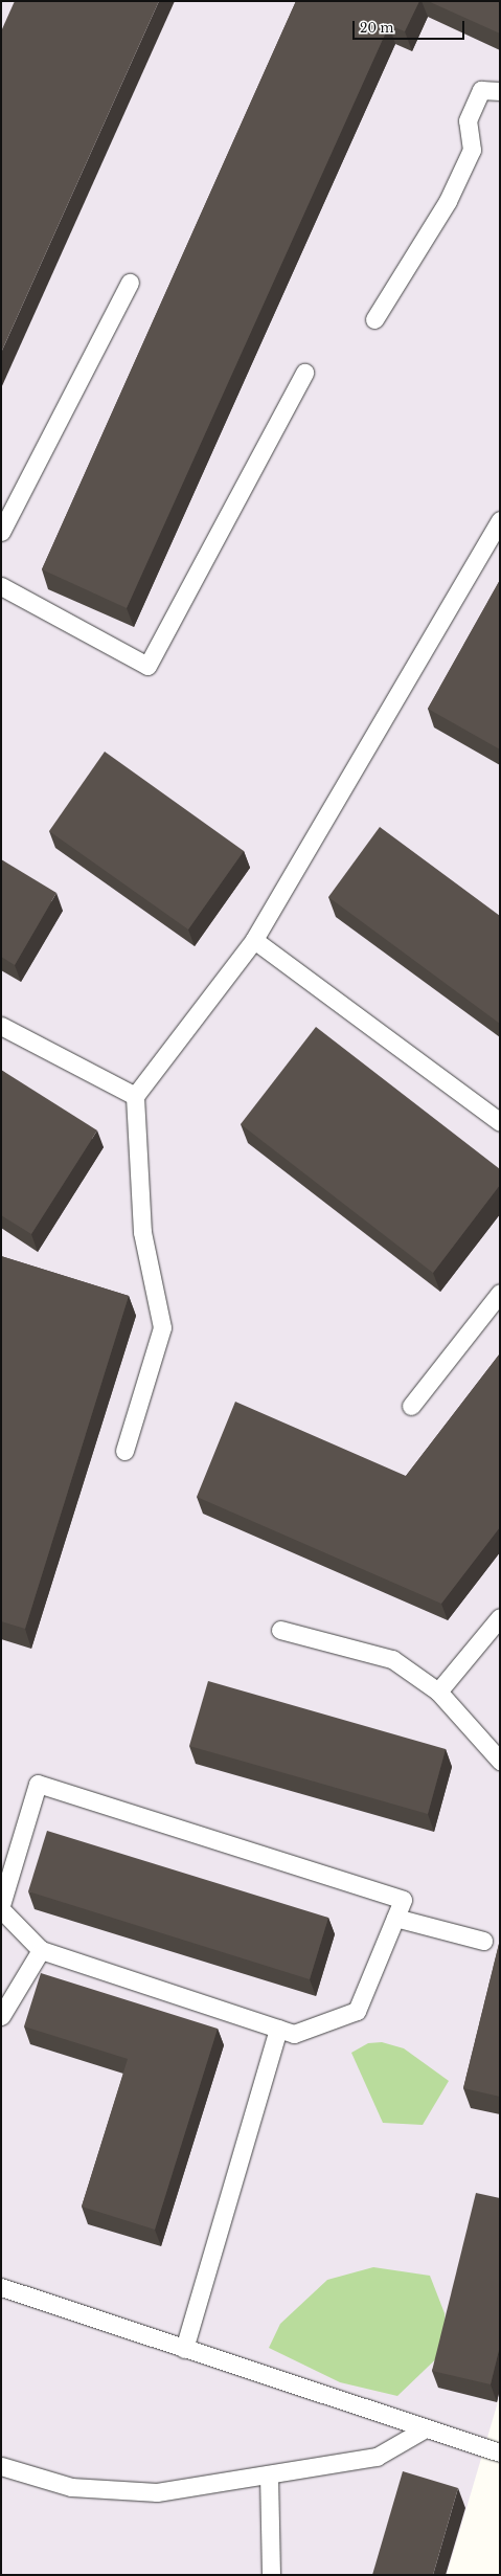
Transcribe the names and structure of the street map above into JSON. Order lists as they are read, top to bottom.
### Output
{
  "scale_bar": "20 m"
}
